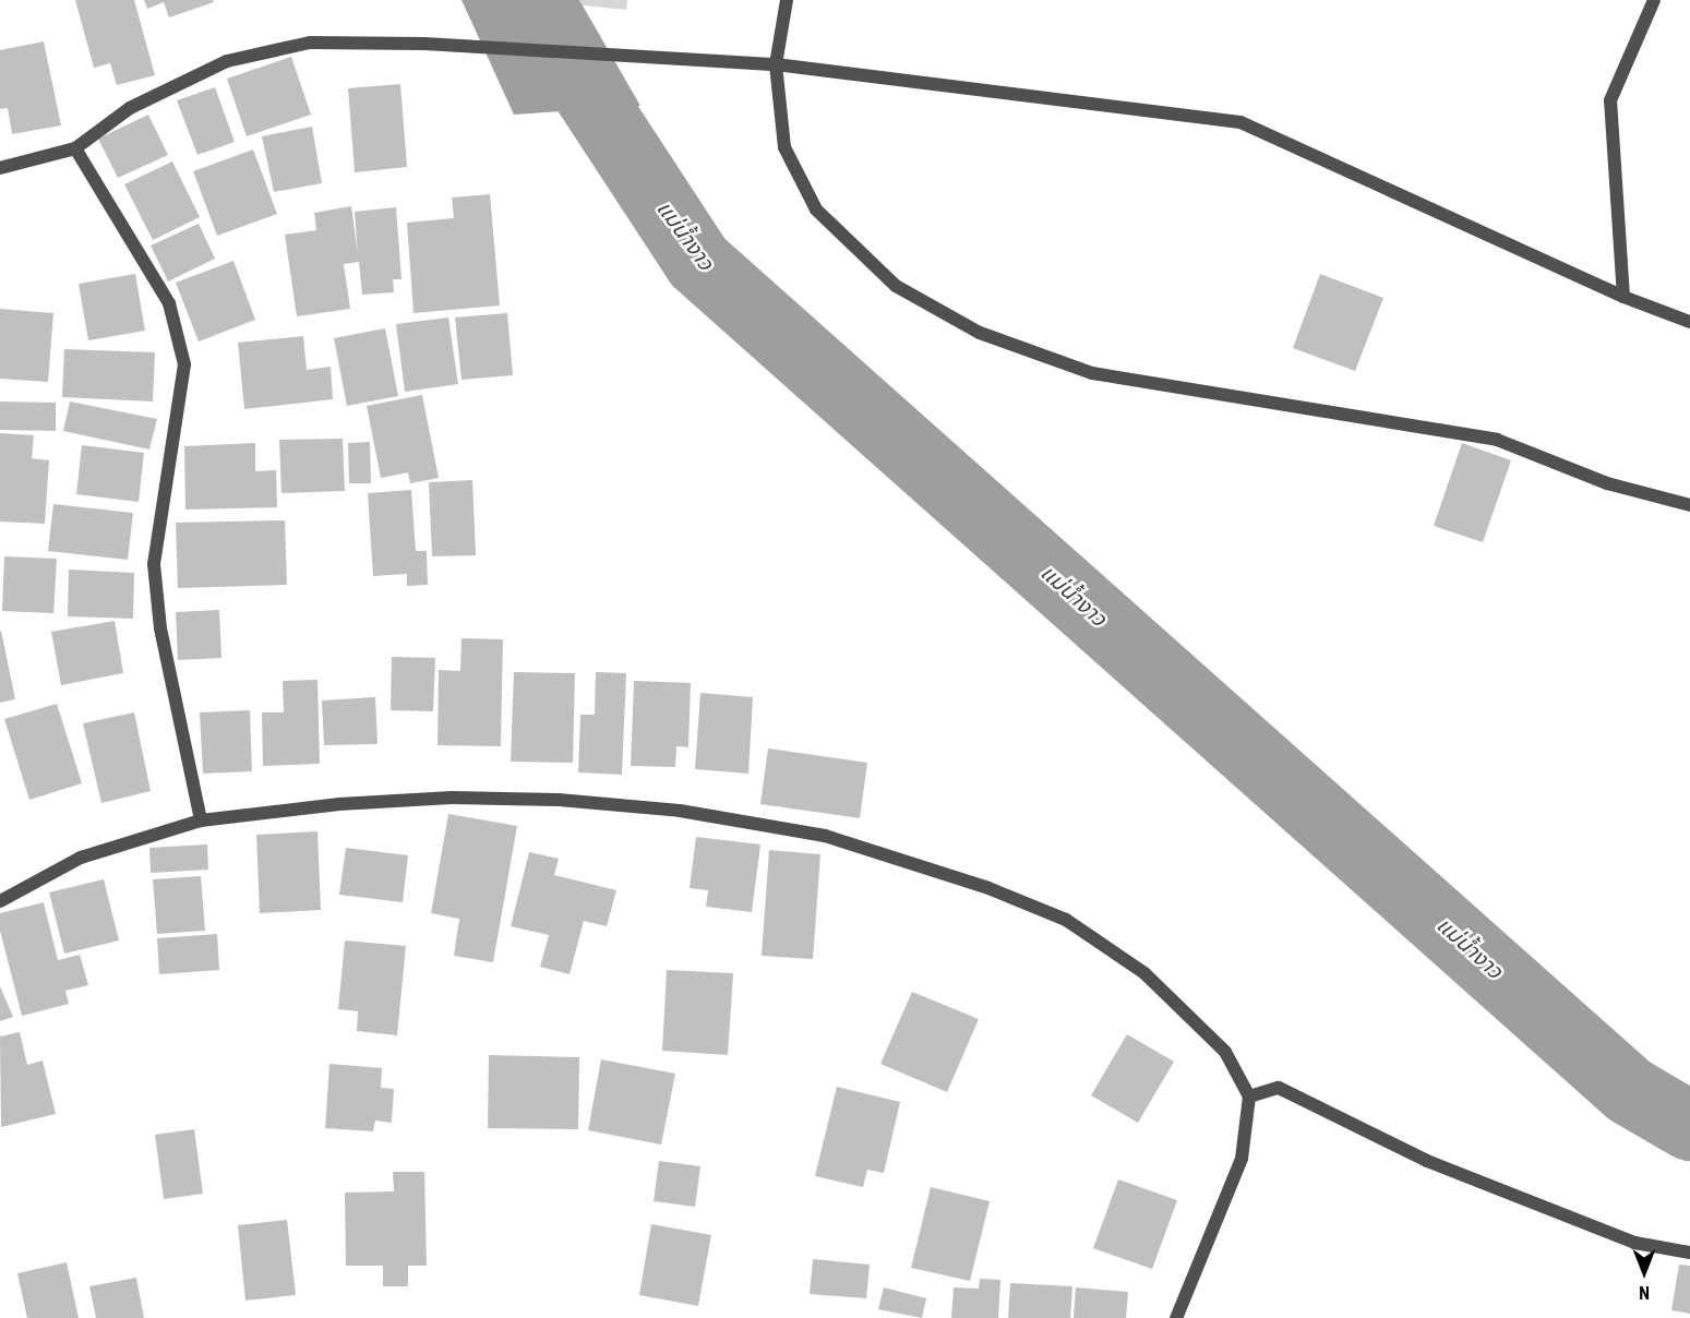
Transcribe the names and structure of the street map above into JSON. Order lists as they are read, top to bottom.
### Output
{
  "water": ["แม่น้ำงาว"],
  "north": "bottom"
}
